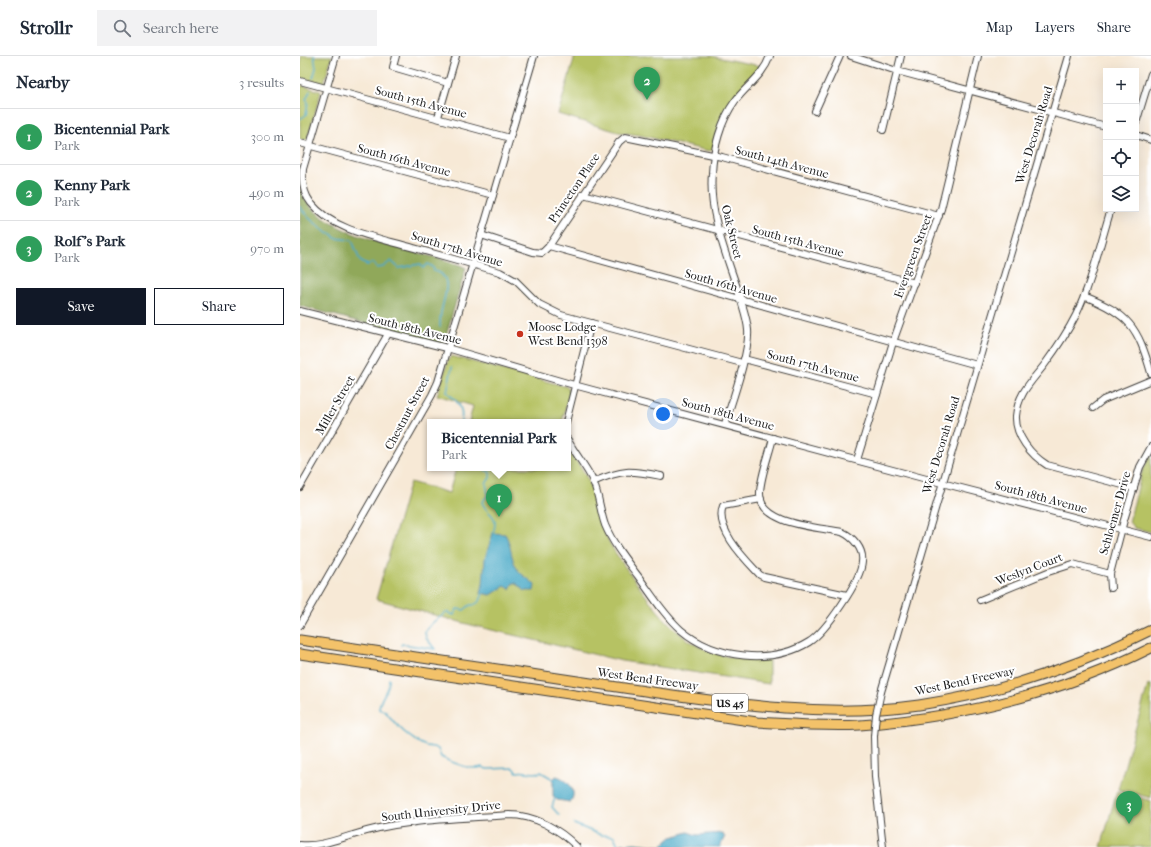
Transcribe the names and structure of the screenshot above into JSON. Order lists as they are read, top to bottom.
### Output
{
  "streets": {
    "highway": ["West Bend Freeway", "US 45"],
    "street": [
      "South 15th Avenue",
      "West Decorah Road",
      "South 16th Avenue",
      "South 14th Avenue",
      "Princeton Place",
      "Oak Street",
      "South 17th Avenue",
      "Evergreen Street",
      "South 18th Avenue",
      "Miller Street",
      "Chestnut Street",
      "Schloemer Drive",
      "Weslyn Court",
      "South University Drive"
    ]
  },
  "crossings": [
    ["South 15th Avenue", "Princeton Place"],
    ["South 15th Avenue", "Oak Street"],
    ["South 15th Avenue", "South 17th Avenue"],
    ["South 15th Avenue", "Evergreen Street"],
    ["South 15th Avenue", "Chestnut Street"],
    ["West Decorah Road", "South 16th Avenue"],
    ["West Decorah Road", "South 18th Avenue"],
    ["South 16th Avenue", "Princeton Place"],
    ["South 16th Avenue", "Oak Street"],
    ["South 16th Avenue", "South 17th Avenue"],
    ["South 16th Avenue", "Evergreen Street"],
    ["South 16th Avenue", "Chestnut Street"],
    ["South 14th Avenue", "Princeton Place"],
    ["South 14th Avenue", "Oak Street"],
    ["South 14th Avenue", "Evergreen Street"],
    ["Oak Street", "South 17th Avenue"],
    ["Oak Street", "South 18th Avenue"],
    ["South 17th Avenue", "Evergreen Street"],
    ["South 17th Avenue", "Chestnut Street"],
    ["Evergreen Street", "South 18th Avenue"],
    ["South 18th Avenue", "Miller Street"],
    ["South 18th Avenue", "Chestnut Street"],
    ["South 18th Avenue", "Schloemer Drive"],
    ["Schloemer Drive", "Weslyn Court"]
  ],
  "places": ["Moose Lodge West Bend 1398"],
  "page": {
    "header": "Strollr",
    "search": "Search here",
    "nav": ["Map", "Layers", "Share"],
    "heading": ["Nearby", "3 results"],
    "pins": ["2", "1", "3"],
    "map_buttons": ["+", "−"],
    "list": [
      {
        "mark": "1",
        "name": "Bicentennial Park",
        "note": "Park",
        "value": "300 m"
      },
      {
        "mark": "2",
        "name": "Kenny Park",
        "note": "Park",
        "value": "490 m"
      },
      {
        "mark": "3",
        "name": "Rolf's Park",
        "note": "Park",
        "value": "970 m"
      }
    ],
    "buttons": ["Save", "Share"],
    "popup": ["Bicentennial Park", "Park"]
  }
}
